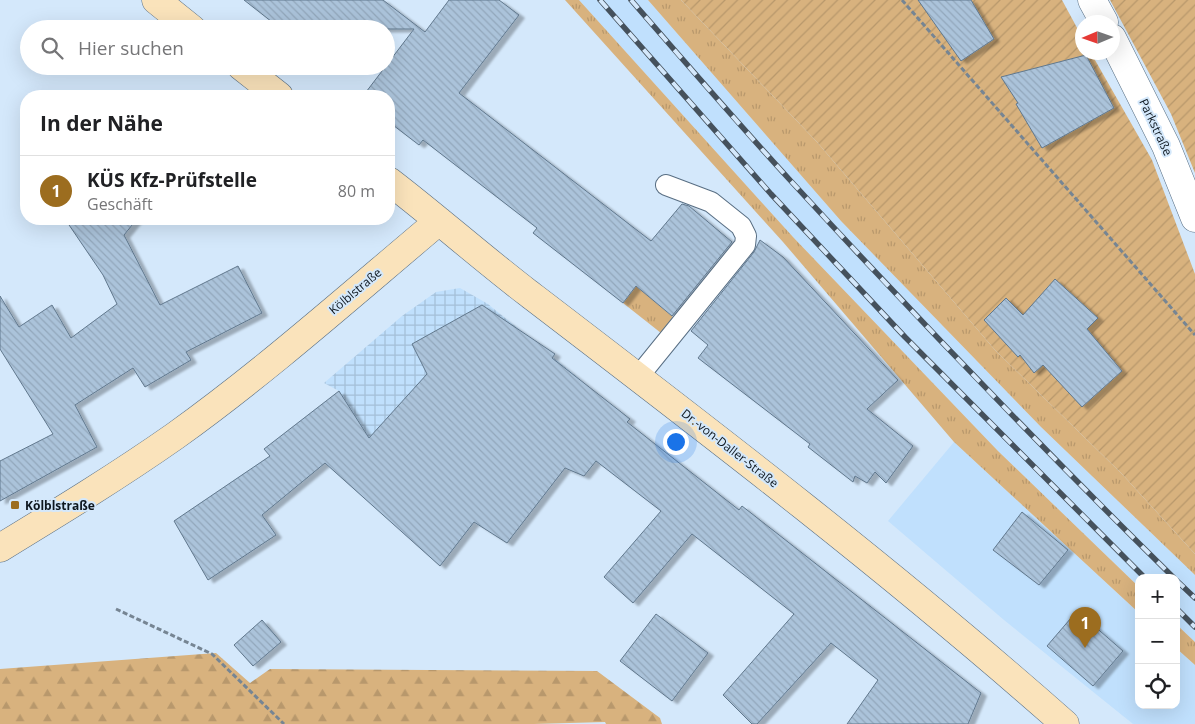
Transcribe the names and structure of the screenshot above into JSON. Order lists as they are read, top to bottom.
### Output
{
  "streets": {
    "main road": ["Kölblstraße", "Dr.-von-Daller-Straße"],
    "street": ["Parkstraße"]
  },
  "crossings": [
    ["Kölblstraße", "Dr.-von-Daller-Straße"]
  ],
  "places": {
    "transit": ["Kölblstraße"]
  },
  "north": "left",
  "page": {
    "search": "Hier suchen",
    "heading": "In der Nähe",
    "list": [
      {
        "mark": "1",
        "name": "KÜS Kfz-Prüfstelle",
        "note": "Geschäft",
        "value": "80 m"
      }
    ],
    "map_buttons": ["+", "−"],
    "pins": "1"
  }
}
